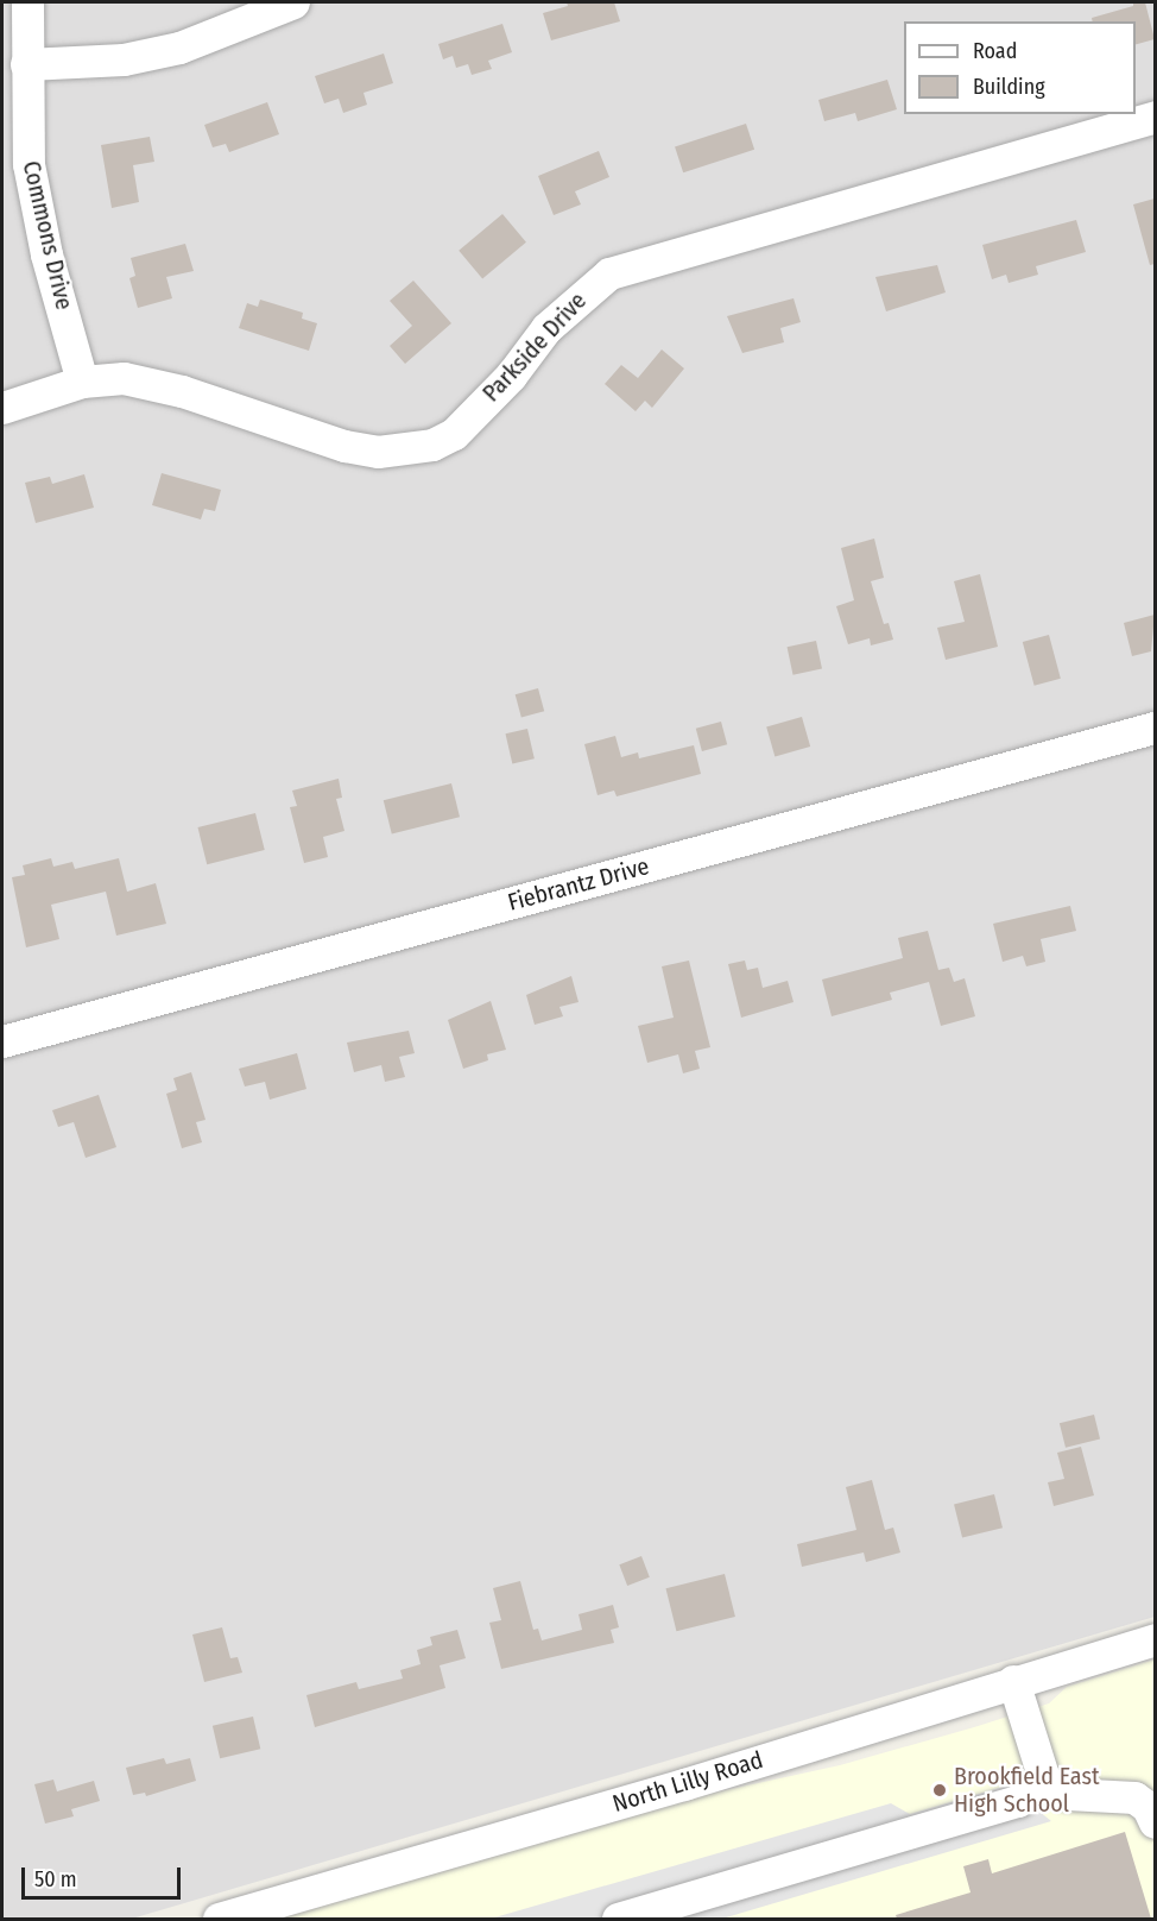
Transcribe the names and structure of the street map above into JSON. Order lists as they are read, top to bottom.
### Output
{
  "streets": {
    "street": [
      "Commons Drive",
      "Parkside Drive",
      "Fiebrantz Drive",
      "North Lilly Road"
    ]
  },
  "crossings": [
    ["Commons Drive", "Parkside Drive"]
  ],
  "places": ["Brookfield East High School"],
  "legend": ["Road", "Building"],
  "scale_bar": "50 m"
}
